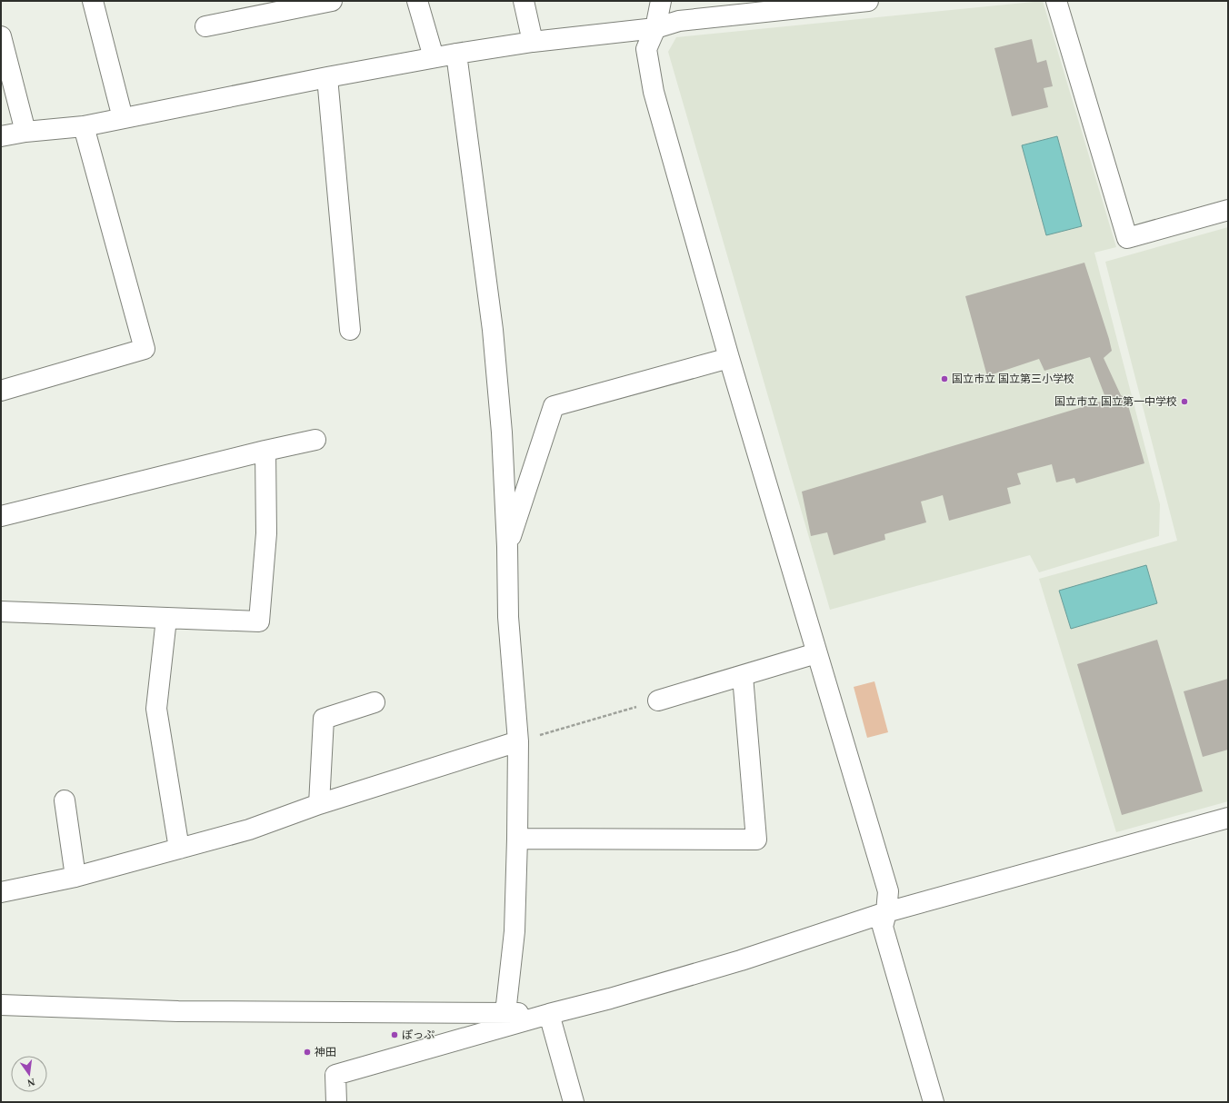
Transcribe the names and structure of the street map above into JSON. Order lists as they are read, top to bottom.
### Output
{
  "places": [
    "国立市立 国立第三小学校",
    "国立市立 国立第一中学校",
    "ぽっぷ",
    "神田"
  ],
  "north": "bottom"
}
